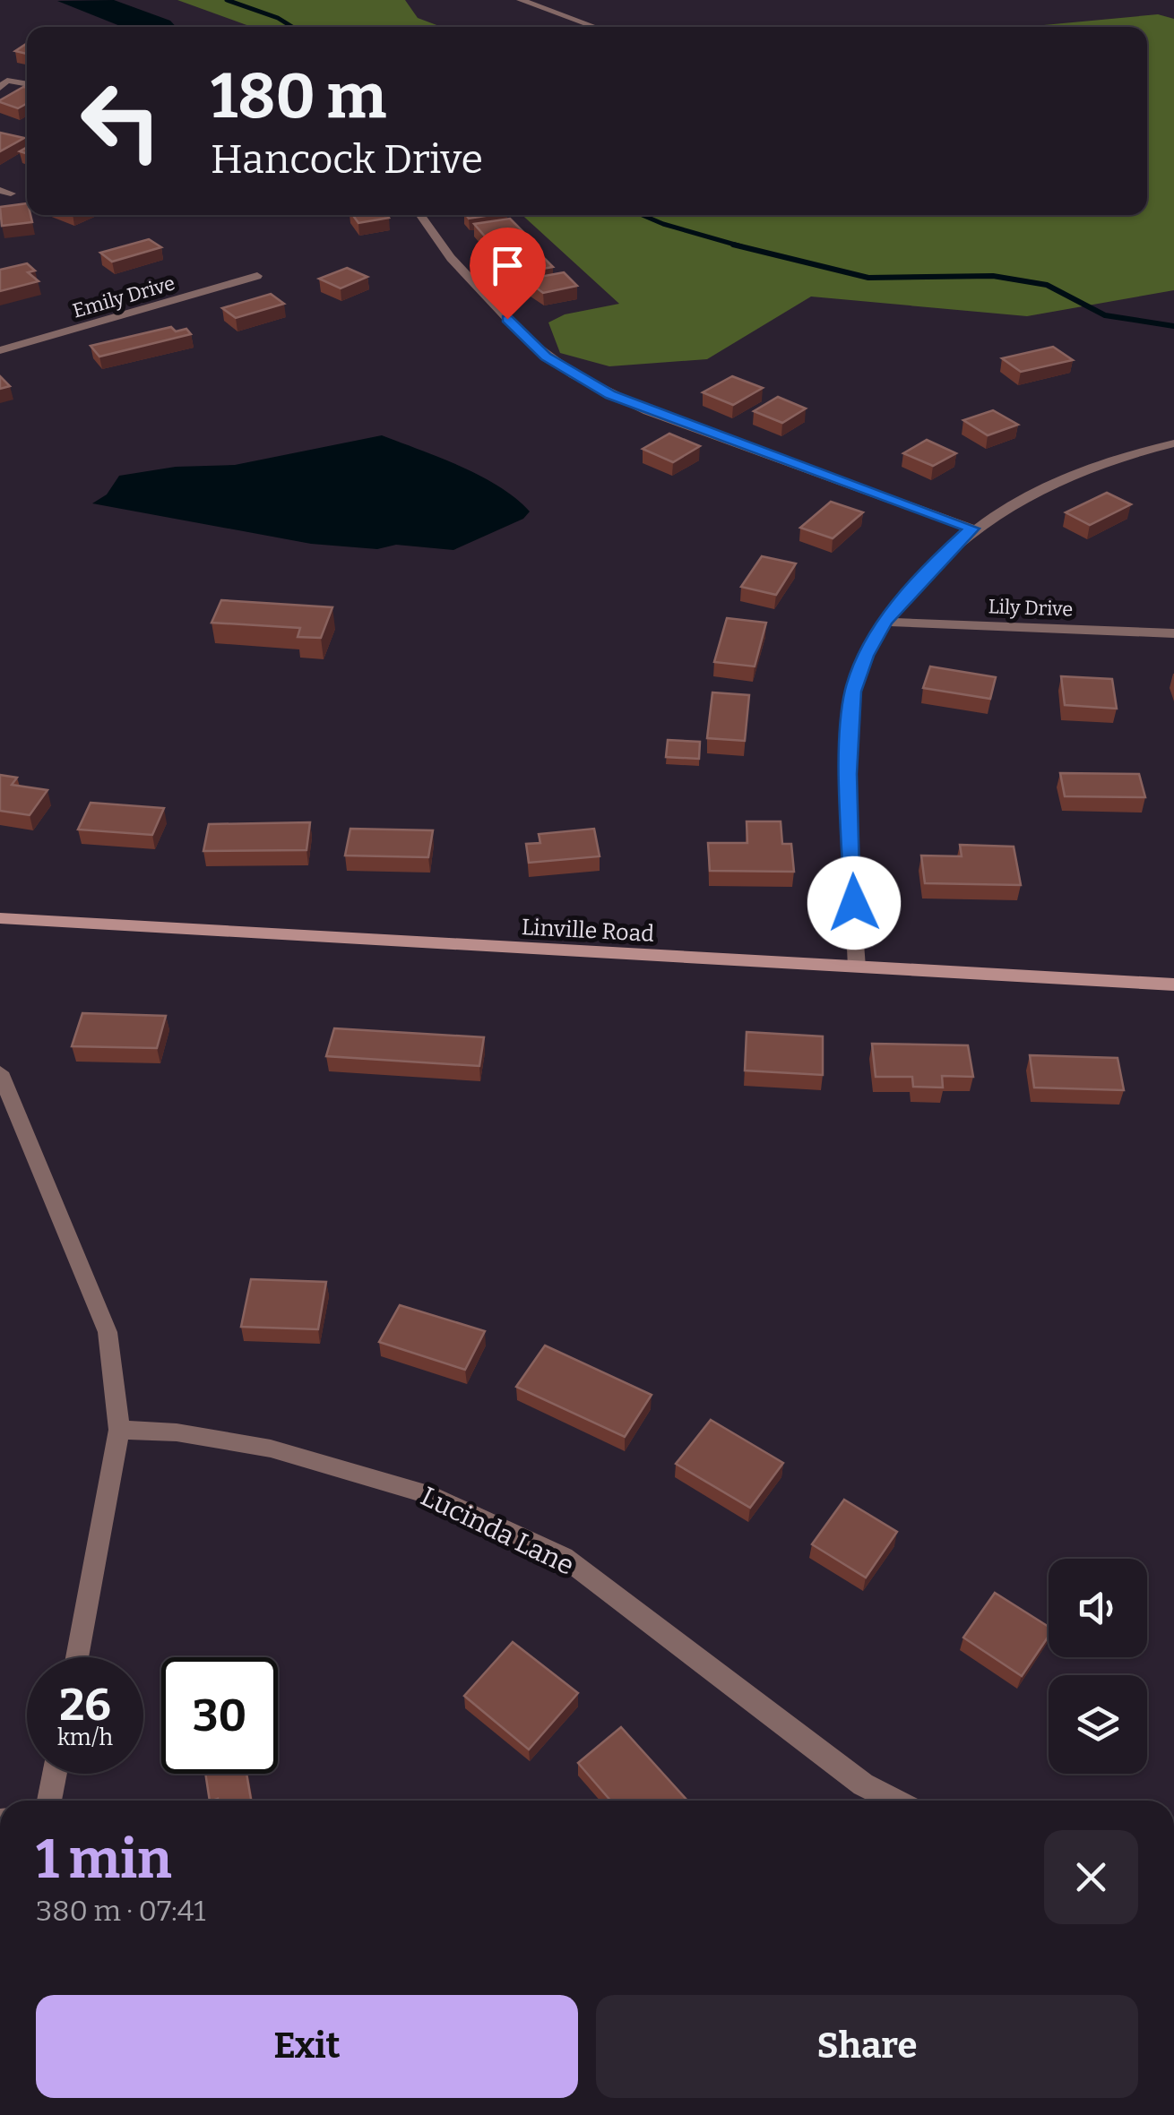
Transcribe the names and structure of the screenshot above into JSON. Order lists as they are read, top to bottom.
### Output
{
  "streets": {
    "main road": ["Linville Road"],
    "street": ["Emily Drive", "Lily Drive", "Lucinda Lane"]
  },
  "page": {
    "turn": ["180 m", "Hancock Drive"],
    "speed": "26 km/h",
    "limit": "30",
    "heading": ["1 min", "380 m · 07:41"],
    "buttons": ["Exit", "Share"]
  }
}
